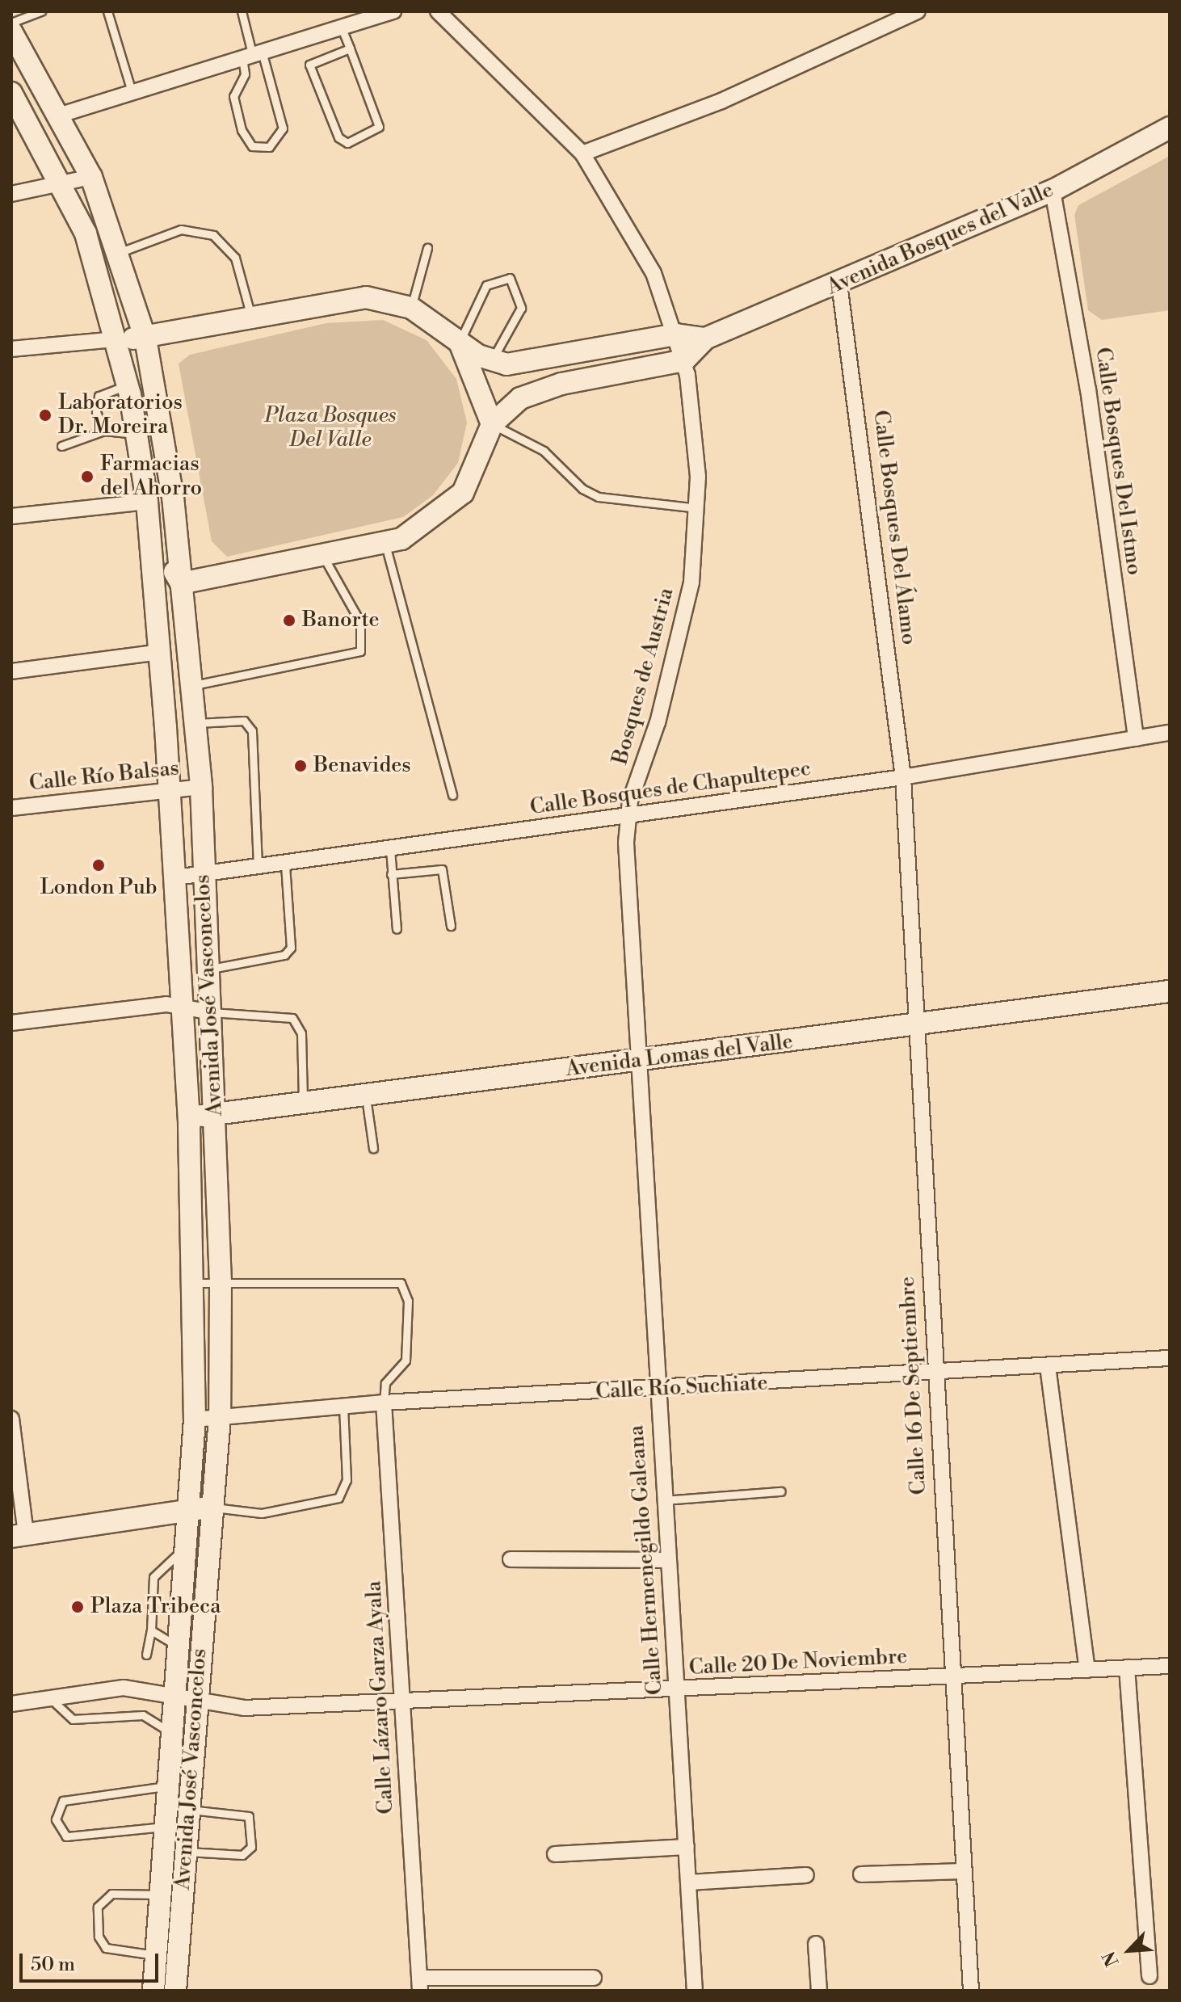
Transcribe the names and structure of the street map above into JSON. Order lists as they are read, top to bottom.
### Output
{
  "streets": {
    "main road": ["Avenida Bosques del Valle", "Avenida José Vasconcelos", "Avenida Lomas del Valle"],
    "street": [
      "Calle Bosques Del Istmo",
      "Calle Bosques Del Álamo",
      "Bosques de Austria",
      "Calle Río Balsas",
      "Calle Bosques de Chapultepec",
      "Calle 16 De Septiembre",
      "Calle Río Suchiate",
      "Calle Hermenegildo Galeana",
      "Calle 20 De Noviembre",
      "Calle Lázaro Garza Ayala"
    ]
  },
  "crossings": [
    ["Avenida Bosques del Valle", "Calle Bosques Del Istmo"],
    ["Avenida Bosques del Valle", "Calle Bosques Del Álamo"],
    ["Avenida Bosques del Valle", "Bosques de Austria"],
    ["Calle Bosques Del Istmo", "Calle Bosques de Chapultepec"],
    ["Calle Bosques Del Álamo", "Calle Bosques de Chapultepec"],
    ["Calle Bosques Del Álamo", "Calle 16 De Septiembre"],
    ["Bosques de Austria", "Calle Bosques de Chapultepec"],
    ["Bosques de Austria", "Calle Hermenegildo Galeana"],
    ["Calle Río Balsas", "Avenida José Vasconcelos"],
    ["Calle Bosques de Chapultepec", "Avenida José Vasconcelos"],
    ["Calle Bosques de Chapultepec", "Calle 16 De Septiembre"],
    ["Calle Bosques de Chapultepec", "Calle Hermenegildo Galeana"],
    ["Avenida José Vasconcelos", "Avenida Lomas del Valle"],
    ["Avenida José Vasconcelos", "Calle Río Suchiate"],
    ["Avenida José Vasconcelos", "Calle 20 De Noviembre"],
    ["Avenida Lomas del Valle", "Calle 16 De Septiembre"],
    ["Avenida Lomas del Valle", "Calle Hermenegildo Galeana"],
    ["Calle 16 De Septiembre", "Calle Río Suchiate"],
    ["Calle 16 De Septiembre", "Calle 20 De Noviembre"],
    ["Calle Río Suchiate", "Calle Hermenegildo Galeana"],
    ["Calle Río Suchiate", "Calle Lázaro Garza Ayala"],
    ["Calle Hermenegildo Galeana", "Calle 20 De Noviembre"],
    ["Calle 20 De Noviembre", "Calle Lázaro Garza Ayala"]
  ],
  "parks": ["Plaza Bosques Del Valle"],
  "places": [
    "Laboratorios Dr. Moreira",
    "Farmacias del Ahorro",
    "Banorte",
    "Benavides",
    "London Pub",
    "Plaza Tribeca"
  ],
  "scale_bar": "50 m",
  "north": "bottom left"
}
